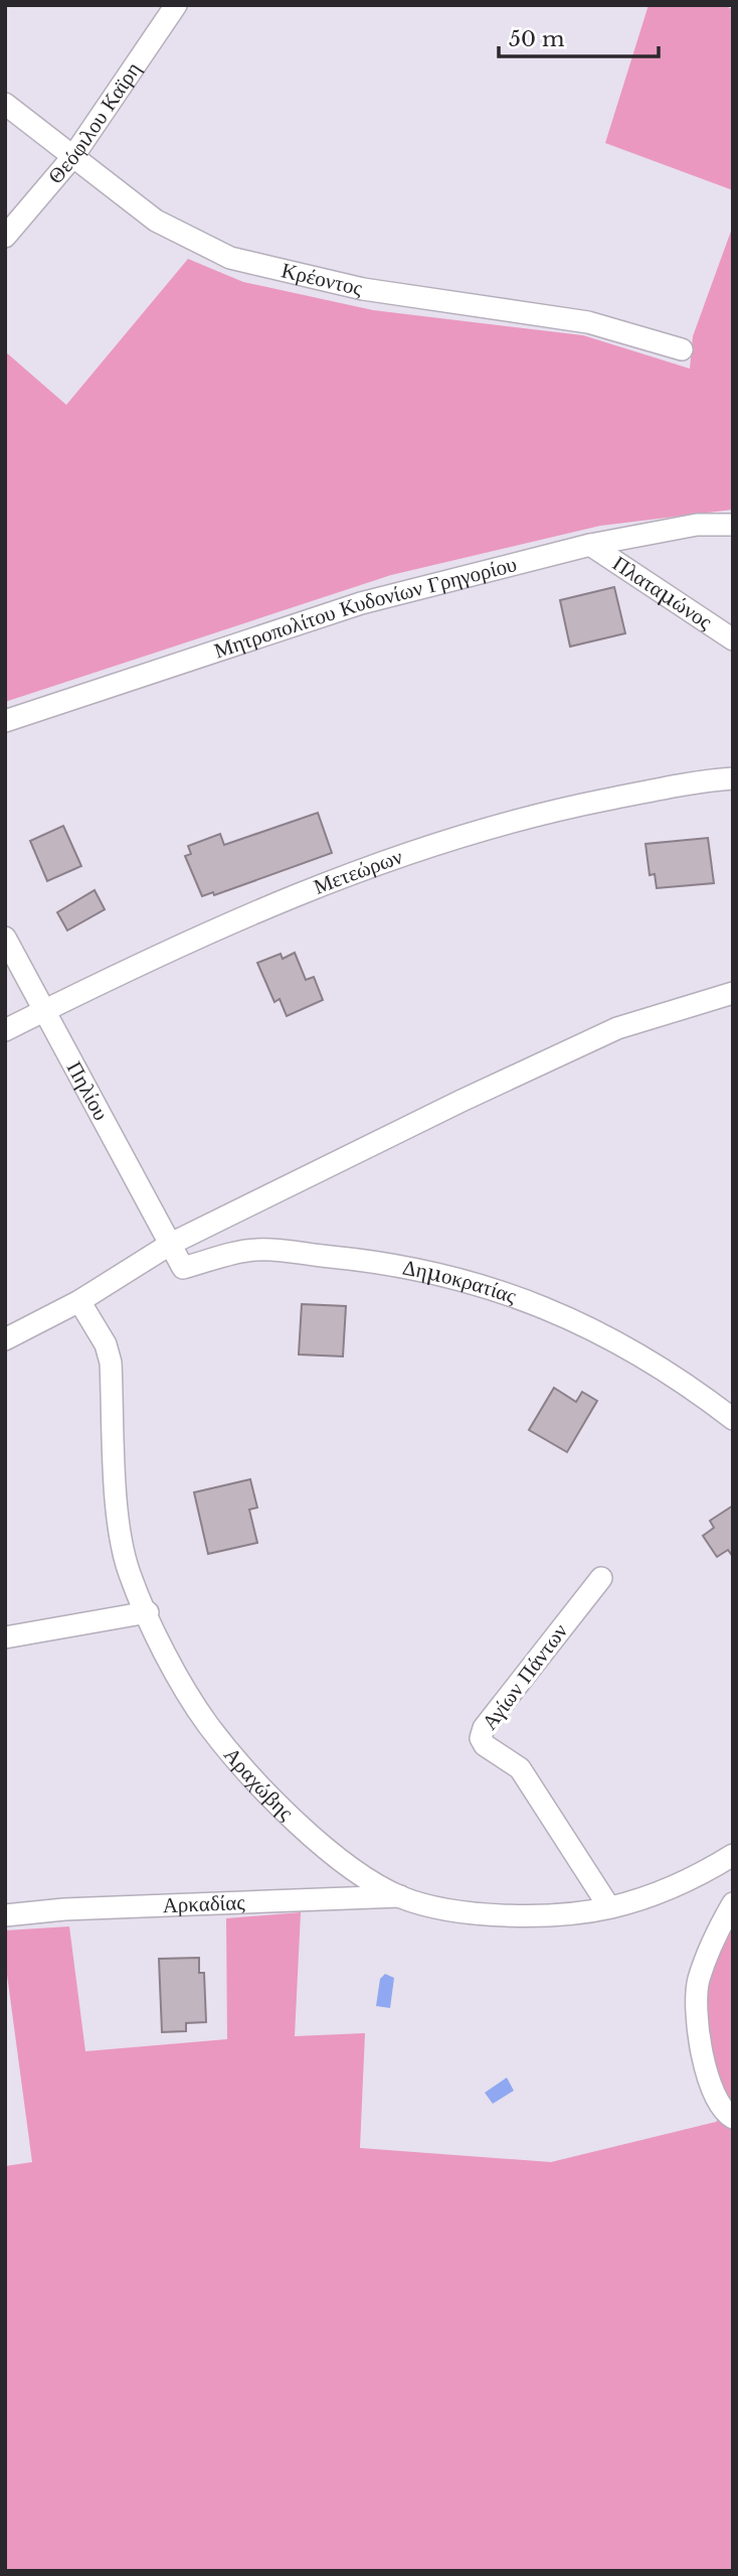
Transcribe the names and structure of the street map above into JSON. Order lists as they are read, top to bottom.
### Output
{
  "streets": {
    "street": [
      "Θεόφιλου Καϊρη",
      "Κρέοντος",
      "Πλαταμώνος",
      "Μητροπολίτου Κυδονίων Γρηγορίου",
      "Μετεώρων",
      "Πηλίου",
      "Δημοκρατίας",
      "Αγίων Πάντων",
      "Αραχώβης",
      "Αρκαδίας"
    ]
  },
  "crossings": [
    ["Θεόφιλου Καϊρη", "Κρέοντος"],
    ["Πλαταμώνος", "Μητροπολίτου Κυδονίων Γρηγορίου"],
    ["Μετεώρων", "Πηλίου"],
    ["Πηλίου", "Δημοκρατίας"],
    ["Αγίων Πάντων", "Αραχώβης"],
    ["Αραχώβης", "Αρκαδίας"]
  ],
  "scale_bar": "50 m"
}
